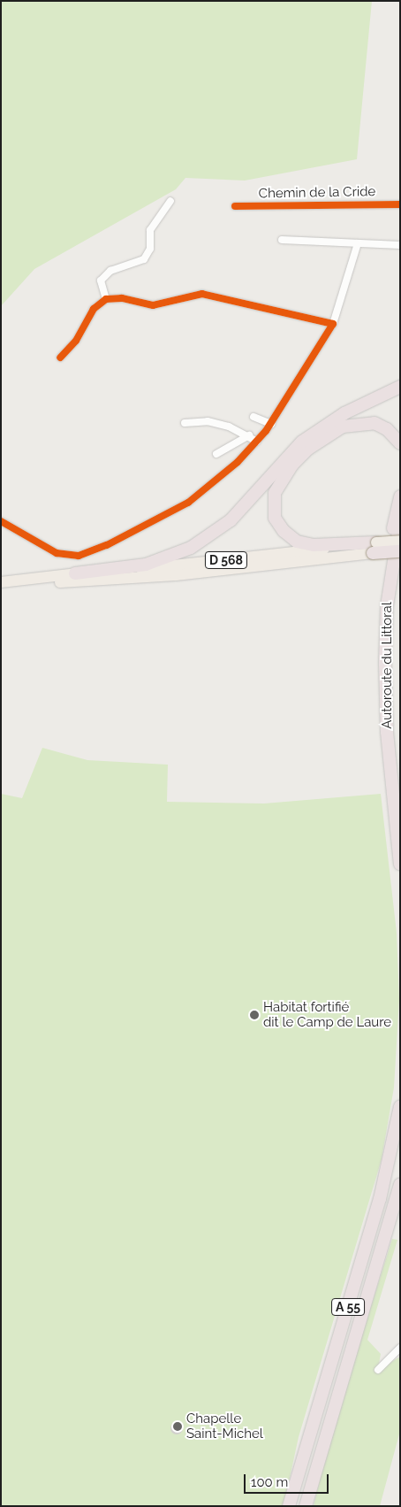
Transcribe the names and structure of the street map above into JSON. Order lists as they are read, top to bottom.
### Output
{
  "streets": {
    "highway": ["Autoroute du Littoral", "A 55"],
    "main road": ["D 568"],
    "street": ["Chemin de la Cride"]
  },
  "places": ["Habitat fortifié dit le Camp de Laure", "Chapelle Saint-Michel"],
  "scale_bar": "100 m"
}
